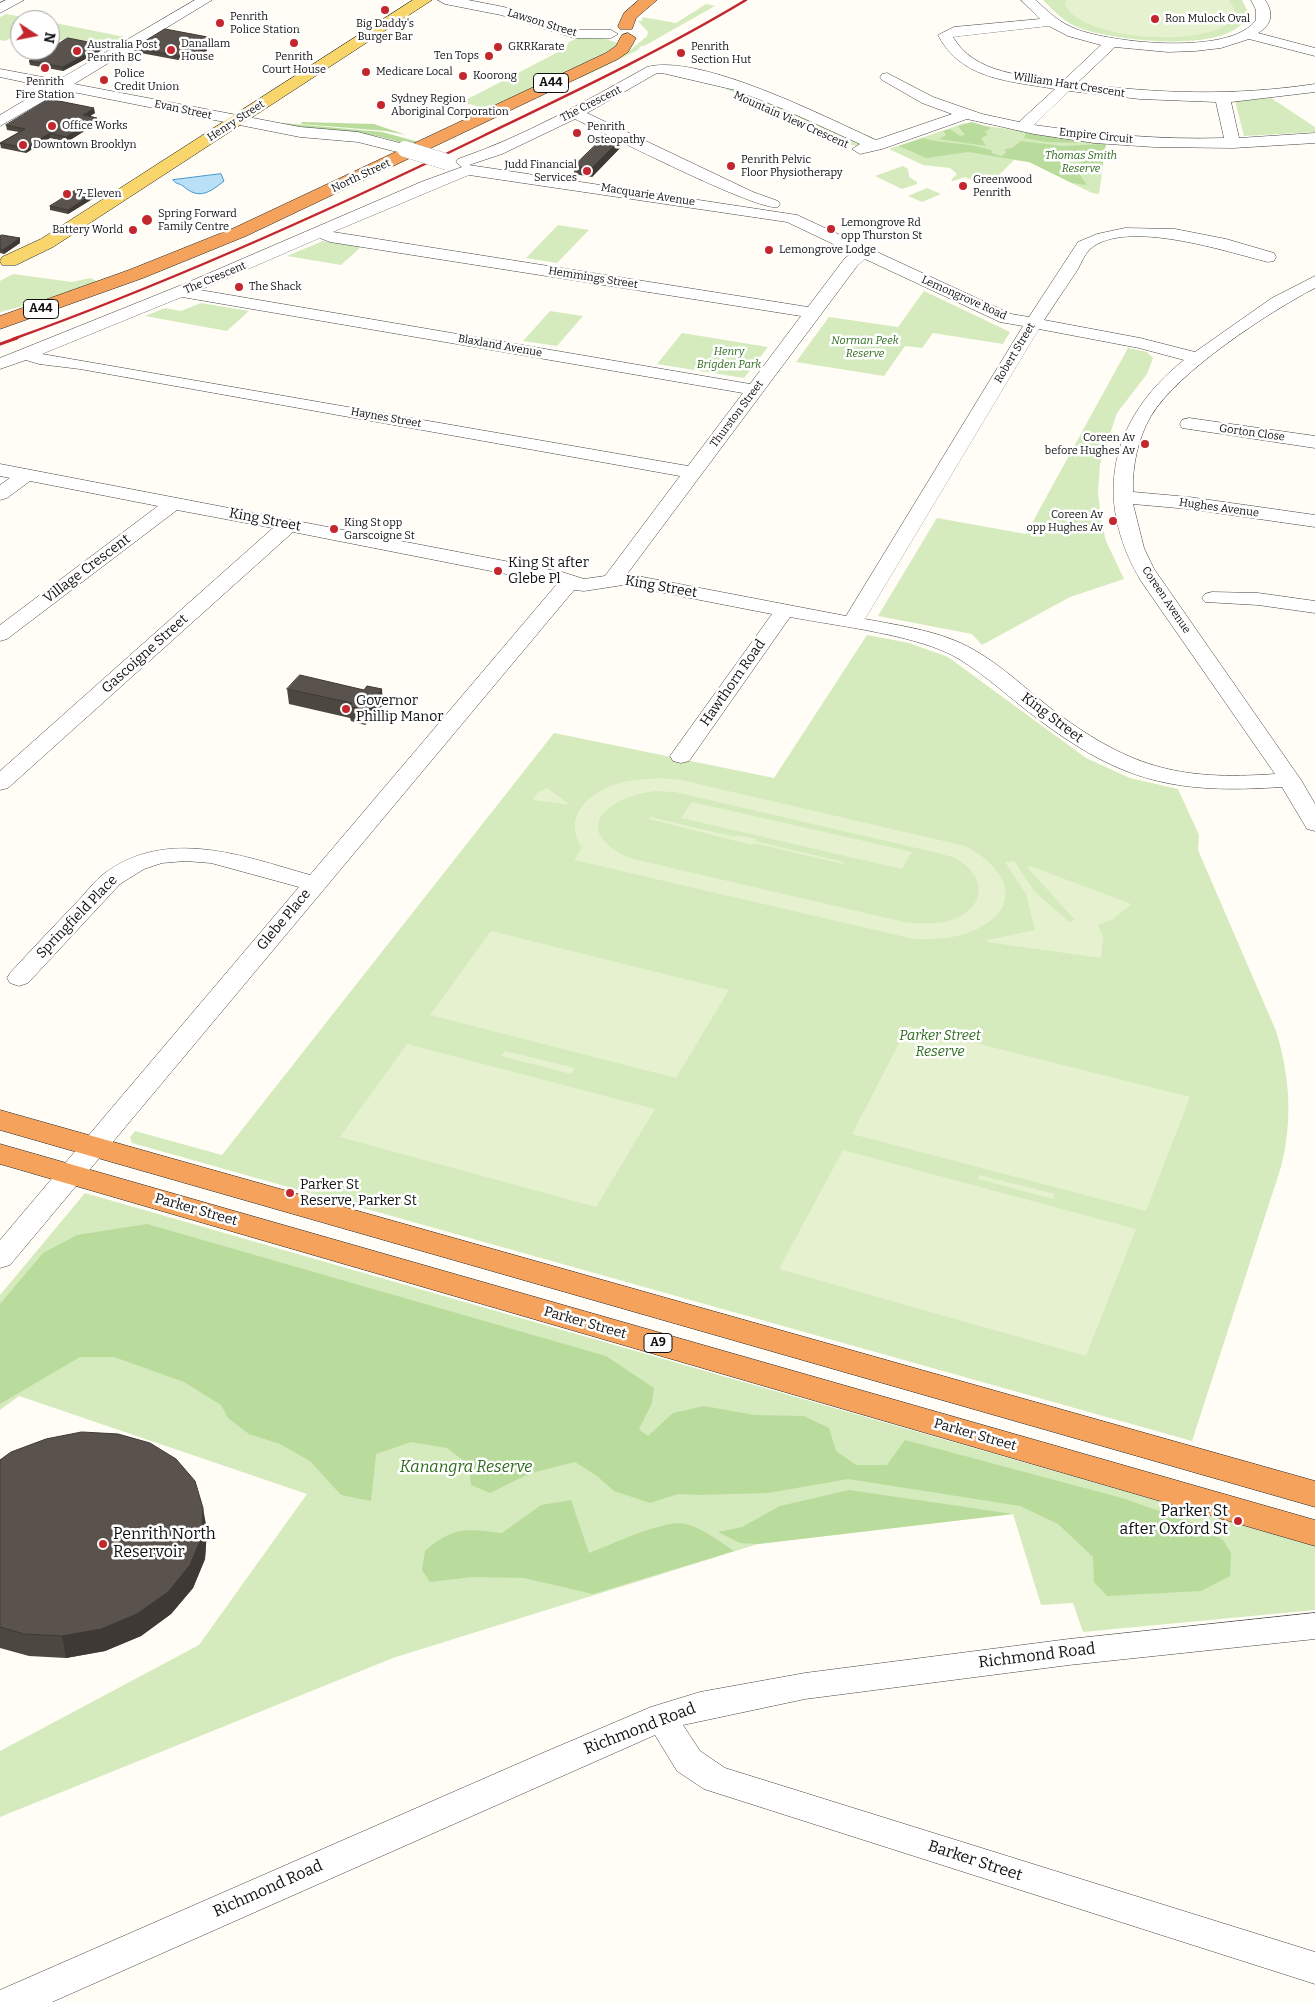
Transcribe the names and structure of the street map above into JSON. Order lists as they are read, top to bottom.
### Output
{
  "streets": {
    "highway": [
      "A44",
      "North Street",
      "Parker Street",
      "A9"
    ],
    "main road": ["Henry Street"],
    "street": [
      "Lawson Street",
      "William Hart Crescent",
      "The Crescent",
      "Evan Street",
      "Mountain View Crescent",
      "Empire Circuit",
      "Macquarie Avenue",
      "Hemmings Street",
      "Lemongrove Road",
      "Blaxland Avenue",
      "Robert Street",
      "Thurston Street",
      "Haynes Street",
      "Gorton Close",
      "Hughes Avenue",
      "King Street",
      "Village Crescent",
      "Coreen Avenue",
      "Gascoigne Street",
      "Hawthorn Road",
      "Springfield Place",
      "Glebe Place",
      "Richmond Road",
      "Barker Street"
    ]
  },
  "crossings": [
    ["Lawson Street", "A44"],
    ["Lawson Street", "North Street"],
    ["A44", "North Street"],
    ["The Crescent", "Evan Street"],
    ["The Crescent", "Mountain View Crescent"],
    ["The Crescent", "Macquarie Avenue"],
    ["The Crescent", "Hemmings Street"],
    ["The Crescent", "Lemongrove Road"],
    ["The Crescent", "Blaxland Avenue"],
    ["The Crescent", "Haynes Street"],
    ["Evan Street", "Henry Street"],
    ["Evan Street", "Macquarie Avenue"],
    ["Macquarie Avenue", "Lemongrove Road"],
    ["Hemmings Street", "Thurston Street"],
    ["Lemongrove Road", "Robert Street"],
    ["Lemongrove Road", "Thurston Street"],
    ["Lemongrove Road", "Coreen Avenue"],
    ["Blaxland Avenue", "Thurston Street"],
    ["Robert Street", "King Street"],
    ["Thurston Street", "Haynes Street"],
    ["Thurston Street", "King Street"],
    ["Hughes Avenue", "Coreen Avenue"],
    ["King Street", "Village Crescent"],
    ["King Street", "Coreen Avenue"],
    ["King Street", "Gascoigne Street"],
    ["King Street", "Hawthorn Road"],
    ["King Street", "Glebe Place"],
    ["Springfield Place", "Glebe Place"],
    ["Glebe Place", "Parker Street"],
    ["Richmond Road", "Barker Street"]
  ],
  "parks": [
    "Thomas Smith Reserve",
    "Norman Peek Reserve",
    "Henry Brigden Park",
    "Parker Street Reserve",
    "Kanangra Reserve"
  ],
  "places": [
    "Big Daddy's Burger Bar",
    "Ron Mulock Oval",
    "Penrith Police Station",
    "Penrith Court House",
    "GKRKarate",
    "Danallam House",
    "Australia Post Penrith BC",
    "Penrith Section Hut",
    "Ten Tops",
    "Penrith Fire Station",
    "Medicare Local",
    "Koorong",
    "Police Credit Union",
    "Sydney Region Aboriginal Corporation",
    "Office Works",
    "Penrith Osteopathy",
    "Downtown Brooklyn",
    "Penrith Pelvic Floor Physiotherapy",
    "Judd Financial Services",
    "Greenwood Penrith",
    "7-Eleven",
    "Spring Forward Family Centre",
    "Lemongrove Rd opp Thurston St",
    "Battery World",
    "Lemongrove Lodge",
    "The Shack",
    "Coreen Av before Hughes Av",
    "Coreen Av opp Hughes Av",
    "King St opp Garscoigne St",
    "King St after Glebe Pl",
    "Governor Phillip Manor",
    "Parker St Reserve, Parker St",
    "Parker St after Oxford St",
    "Penrith North Reservoir"
  ],
  "north": "right"
}
